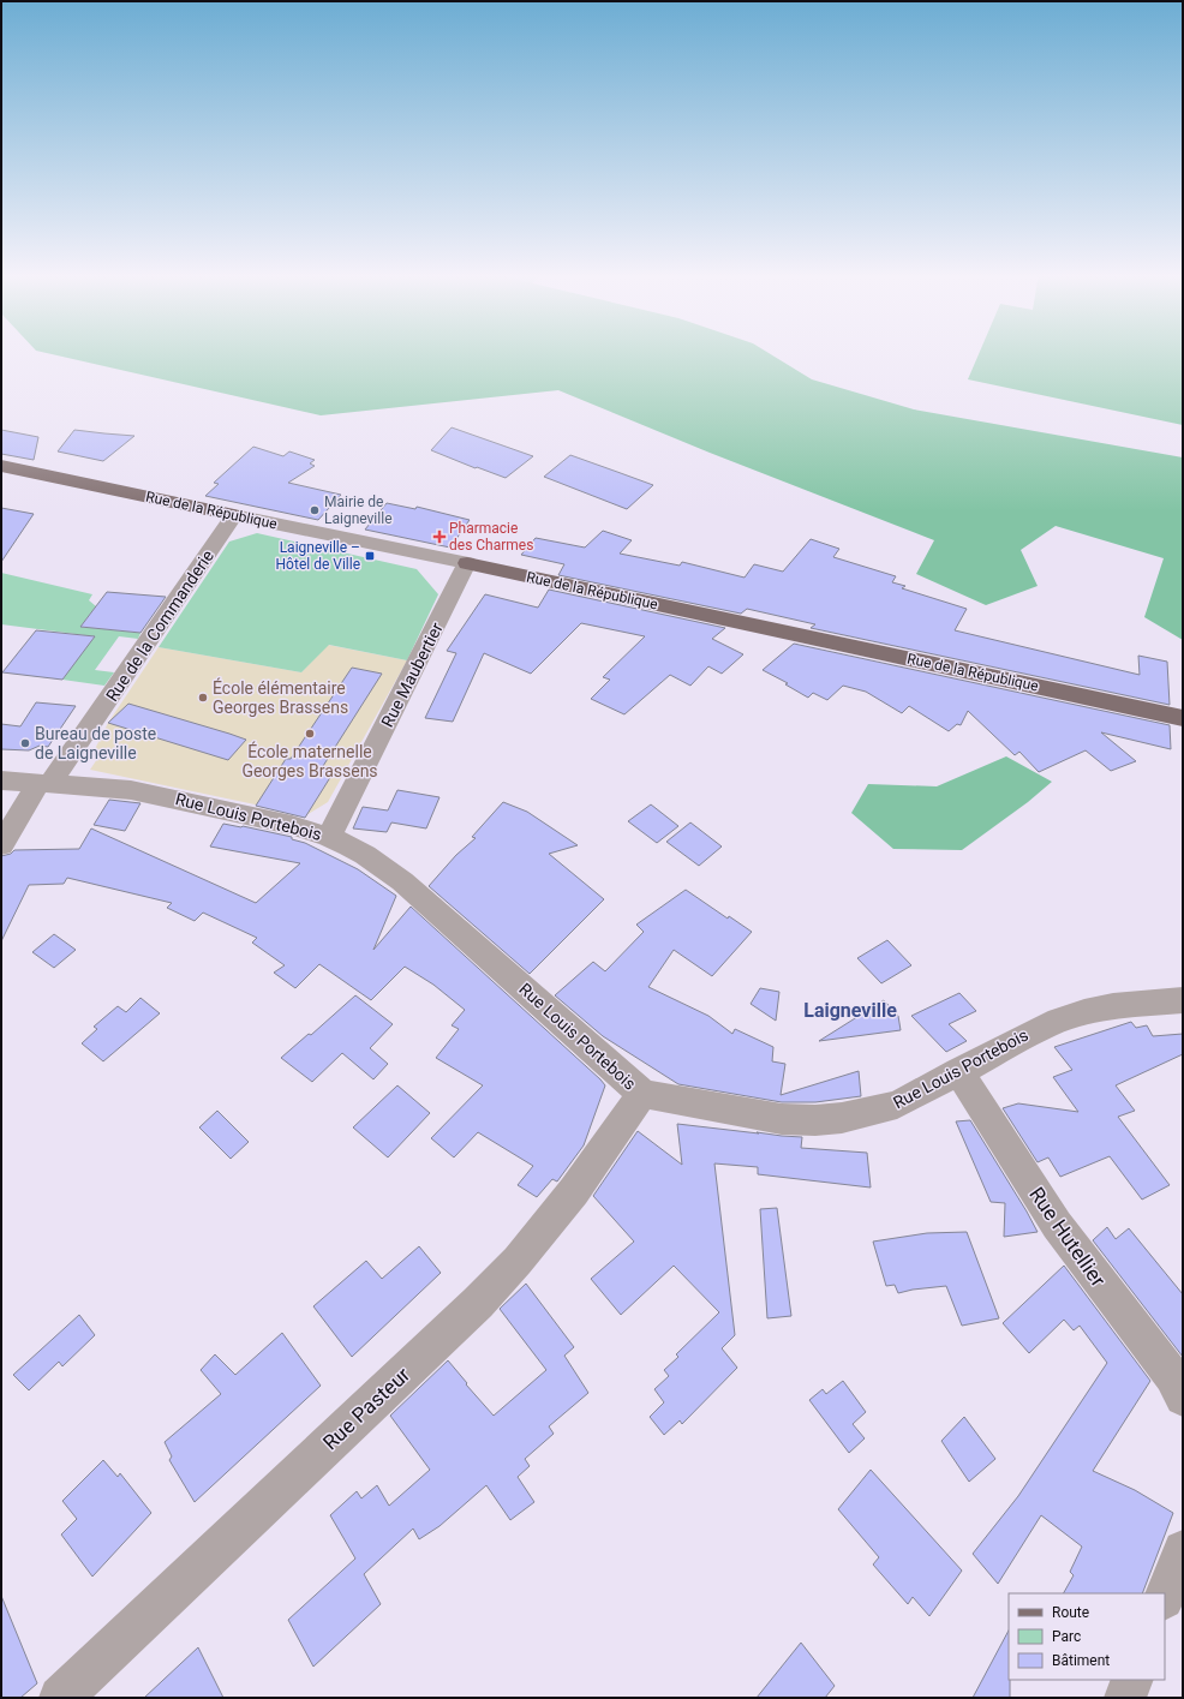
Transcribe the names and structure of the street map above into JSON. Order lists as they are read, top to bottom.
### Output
{
  "streets": {
    "main road": ["Rue de la République"],
    "street": [
      "Rue de la Commanderie",
      "Rue Maubertier",
      "Rue Louis Portebois",
      "Rue Hutellier",
      "Rue Pasteur"
    ]
  },
  "crossings": [
    ["Rue de la République", "Rue de la Commanderie"],
    ["Rue de la République", "Rue Maubertier"],
    ["Rue de la Commanderie", "Rue Louis Portebois"],
    ["Rue Maubertier", "Rue Louis Portebois"],
    ["Rue Louis Portebois", "Rue Hutellier"],
    ["Rue Louis Portebois", "Rue Pasteur"]
  ],
  "districts": ["Laigneville"],
  "places": {
    "other": [
      "Mairie de Laigneville",
      "École élémentaire Georges Brassens",
      "École maternelle Georges Brassens",
      "Bureau de poste de Laigneville"
    ],
    "health": ["Pharmacie des Charmes"],
    "transit": ["Laigneville – Hôtel de Ville"]
  },
  "legend": ["Route", "Parc", "Bâtiment"]
}
